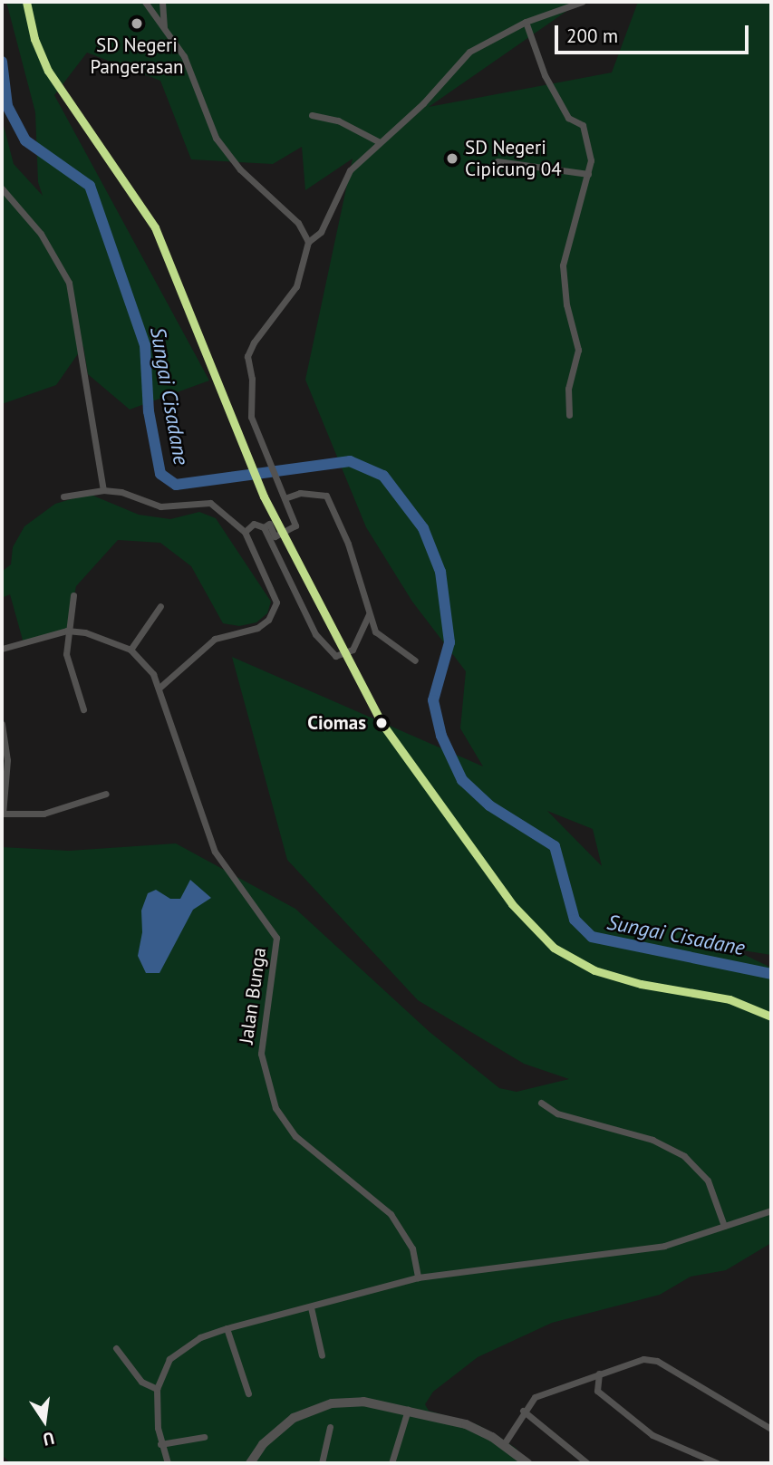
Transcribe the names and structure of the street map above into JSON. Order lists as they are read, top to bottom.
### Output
{
  "streets": {
    "street": ["Jalan Bunga"]
  },
  "water": ["Sungai Cisadane"],
  "places": ["SD Negeri Pangerasan", "SD Negeri Cipicung 04", "Ciomas"],
  "scale_bar": "200 m",
  "north": "bottom"
}
